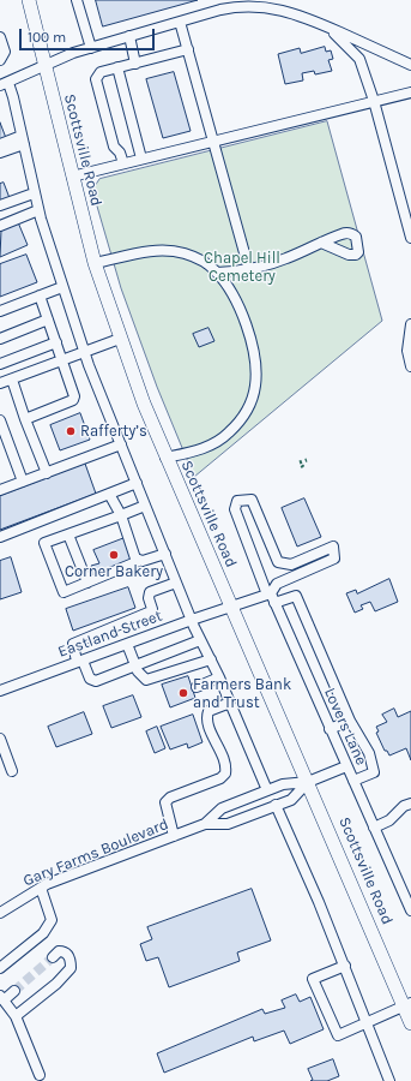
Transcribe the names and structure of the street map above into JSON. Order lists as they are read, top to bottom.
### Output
{
  "streets": {
    "main road": ["Scottsville Road"],
    "street": ["Eastland Street", "Lovers Lane", "Gary Farms Boulevard"]
  },
  "crossings": [
    ["Scottsville Road", "Eastland Street"],
    ["Scottsville Road", "Gary Farms Boulevard"]
  ],
  "parks": ["Chapel Hill Cemetery"],
  "places": ["Rafferty’s", "Corner Bakery", "Farmers Bank and Trust"],
  "scale_bar": "100 m"
}
